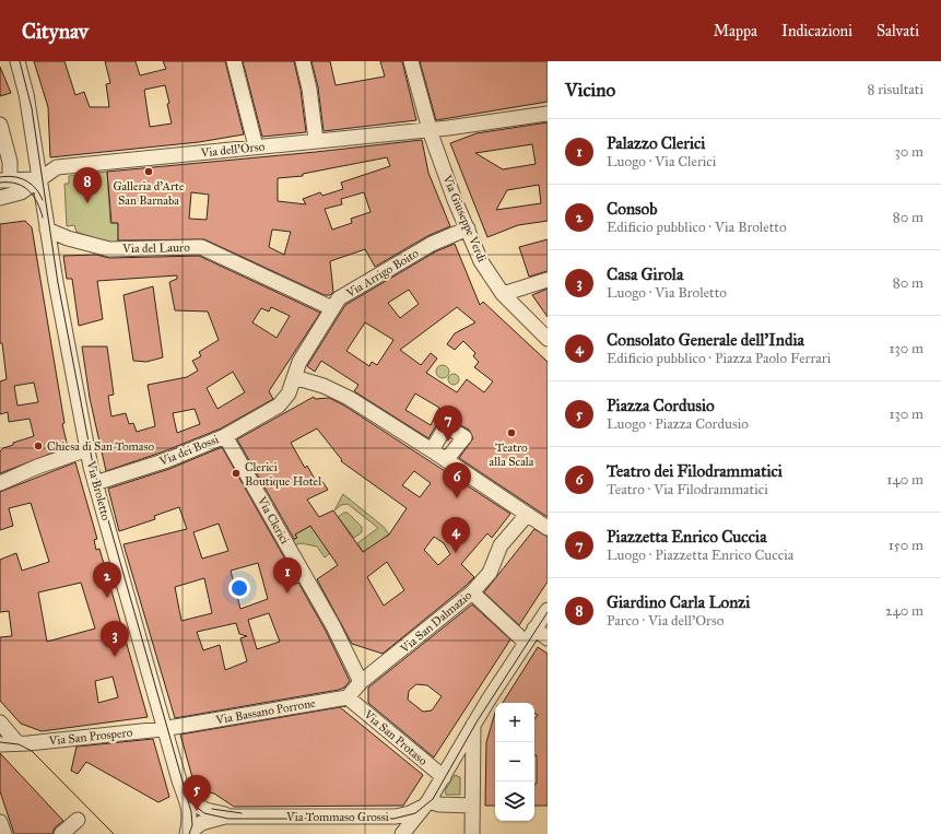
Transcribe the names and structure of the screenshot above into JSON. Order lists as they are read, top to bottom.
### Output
{
  "streets": {
    "street": [
      "Via dell'Orso",
      "Via Giuseppe Verdi",
      "Via del Lauro",
      "Via Arrigo Boito",
      "Via dei Bossi",
      "Via Broletto",
      "Via Clerici",
      "Via San Dalmazio",
      "Via Bassano Porrone",
      "Via San Prospero",
      "Via San Protaso",
      "Via Tommaso Grossi"
    ]
  },
  "crossings": [
    ["Via dell'Orso", "Via Giuseppe Verdi"],
    ["Via dell'Orso", "Via Broletto"],
    ["Via Giuseppe Verdi", "Via Arrigo Boito"],
    ["Via del Lauro", "Via Arrigo Boito"],
    ["Via del Lauro", "Via Broletto"],
    ["Via Arrigo Boito", "Via dei Bossi"],
    ["Via dei Bossi", "Via Broletto"],
    ["Via dei Bossi", "Via Clerici"],
    ["Via Broletto", "Via Bassano Porrone"],
    ["Via Broletto", "Via San Prospero"],
    ["Via Clerici", "Via San Dalmazio"],
    ["Via Bassano Porrone", "Via San Prospero"],
    ["Via Bassano Porrone", "Via San Protaso"]
  ],
  "places": [
    "Galleria d'Arte San Barnaba",
    "Teatro alla Scala",
    "Chiesa di San Tomaso",
    "Clerici Boutique Hotel"
  ],
  "page": {
    "header": "Citynav",
    "nav": ["Mappa", "Indicazioni", "Salvati"],
    "heading": ["Vicino", "8 risultati"],
    "list": [
      {
        "mark": "1",
        "name": "Palazzo Clerici",
        "note": "Luogo · Via Clerici",
        "value": "30 m"
      },
      {
        "mark": "2",
        "name": "Consob",
        "note": "Edificio pubblico · Via Broletto",
        "value": "80 m"
      },
      {
        "mark": "3",
        "name": "Casa Girola",
        "note": "Luogo · Via Broletto",
        "value": "80 m"
      },
      {
        "mark": "4",
        "name": "Consolato Generale dell'India",
        "note": "Edificio pubblico · Piazza Paolo Ferrari",
        "value": "130 m"
      },
      {
        "mark": "5",
        "name": "Piazza Cordusio",
        "note": "Luogo · Piazza Cordusio",
        "value": "130 m"
      },
      {
        "mark": "6",
        "name": "Teatro dei Filodrammatici",
        "note": "Teatro · Via Filodrammatici",
        "value": "140 m"
      },
      {
        "mark": "7",
        "name": "Piazzetta Enrico Cuccia",
        "note": "Luogo · Piazzetta Enrico Cuccia",
        "value": "150 m"
      },
      {
        "mark": "8",
        "name": "Giardino Carla Lonzi",
        "note": "Parco · Via dell'Orso",
        "value": "240 m"
      }
    ],
    "pins": [
      "8",
      "7",
      "6",
      "4",
      "1",
      "2",
      "3",
      "5"
    ],
    "map_buttons": ["+", "−"]
  }
}
